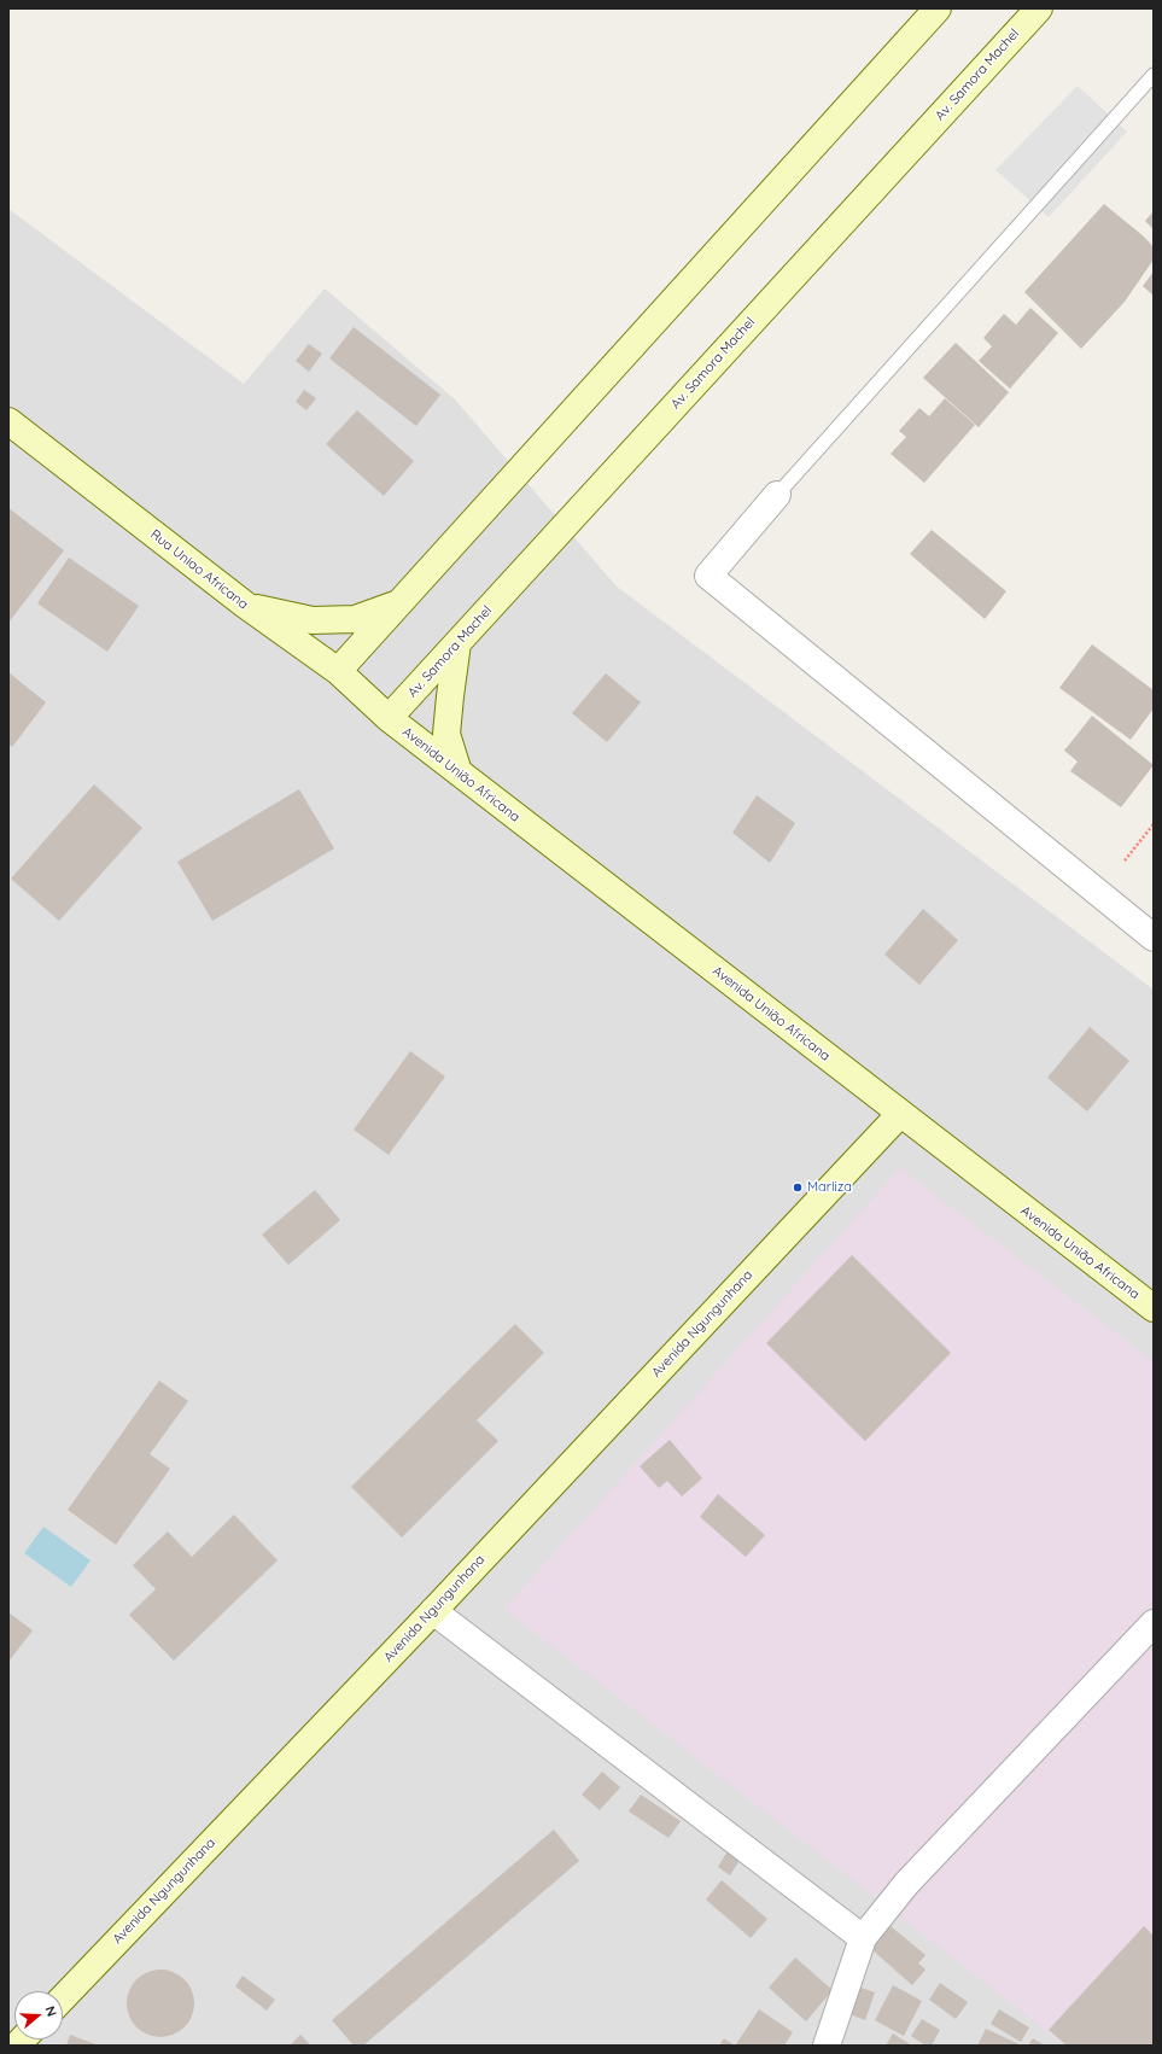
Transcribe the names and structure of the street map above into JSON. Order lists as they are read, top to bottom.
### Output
{
  "streets": {
    "main road": [
      "Av. Samora Machel",
      "Rua Uniao Africana",
      "Avenida União Africana",
      "Avenida Ngungunhana"
    ]
  },
  "crossings": [
    ["Av. Samora Machel", "Rua Uniao Africana"],
    ["Av. Samora Machel", "Avenida União Africana"],
    ["Rua Uniao Africana", "Avenida União Africana"],
    ["Avenida União Africana", "Avenida Ngungunhana"]
  ],
  "places": ["Marliza"],
  "north": "right"
}
